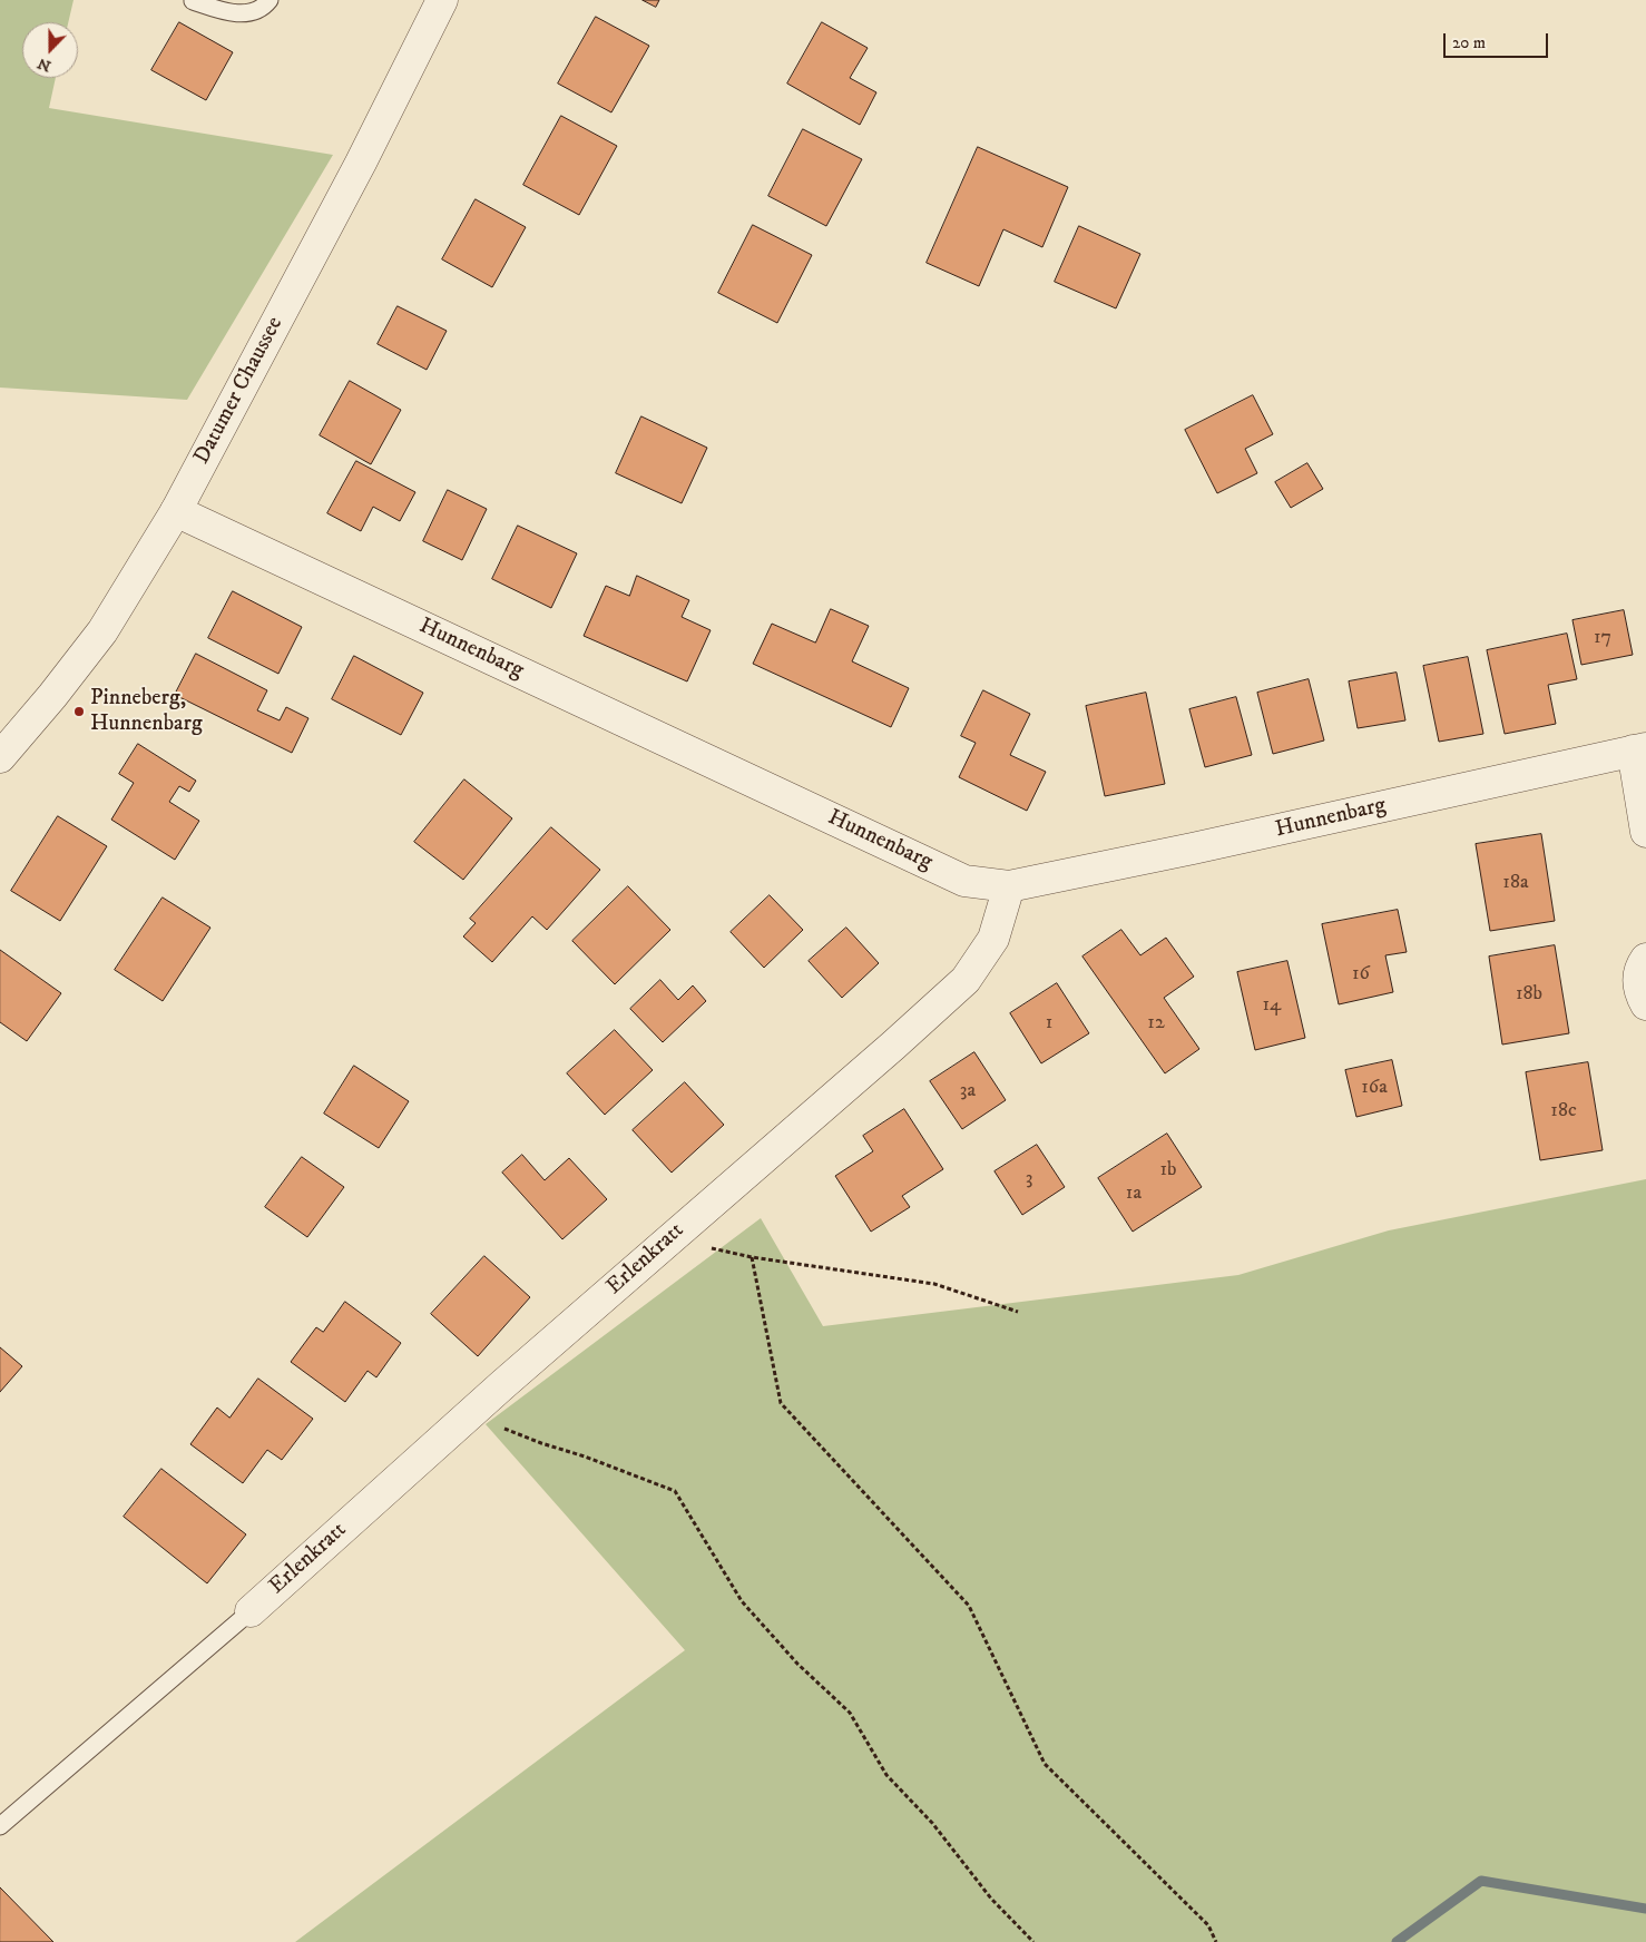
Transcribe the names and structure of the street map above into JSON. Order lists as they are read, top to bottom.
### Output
{
  "streets": {
    "street": ["Datumer Chaussee", "Hunnenbarg", "Erlenkratt"]
  },
  "crossings": [
    ["Datumer Chaussee", "Hunnenbarg"],
    ["Hunnenbarg", "Erlenkratt"]
  ],
  "places": ["Pinneberg, Hunnenbarg"],
  "house_numbers": [
    "17",
    "18a",
    "16",
    "18b",
    "14",
    "1",
    "12",
    "16a",
    "3a",
    "18c",
    "1b",
    "3",
    "1a"
  ],
  "scale_bar": "20 m",
  "north": "bottom"
}
